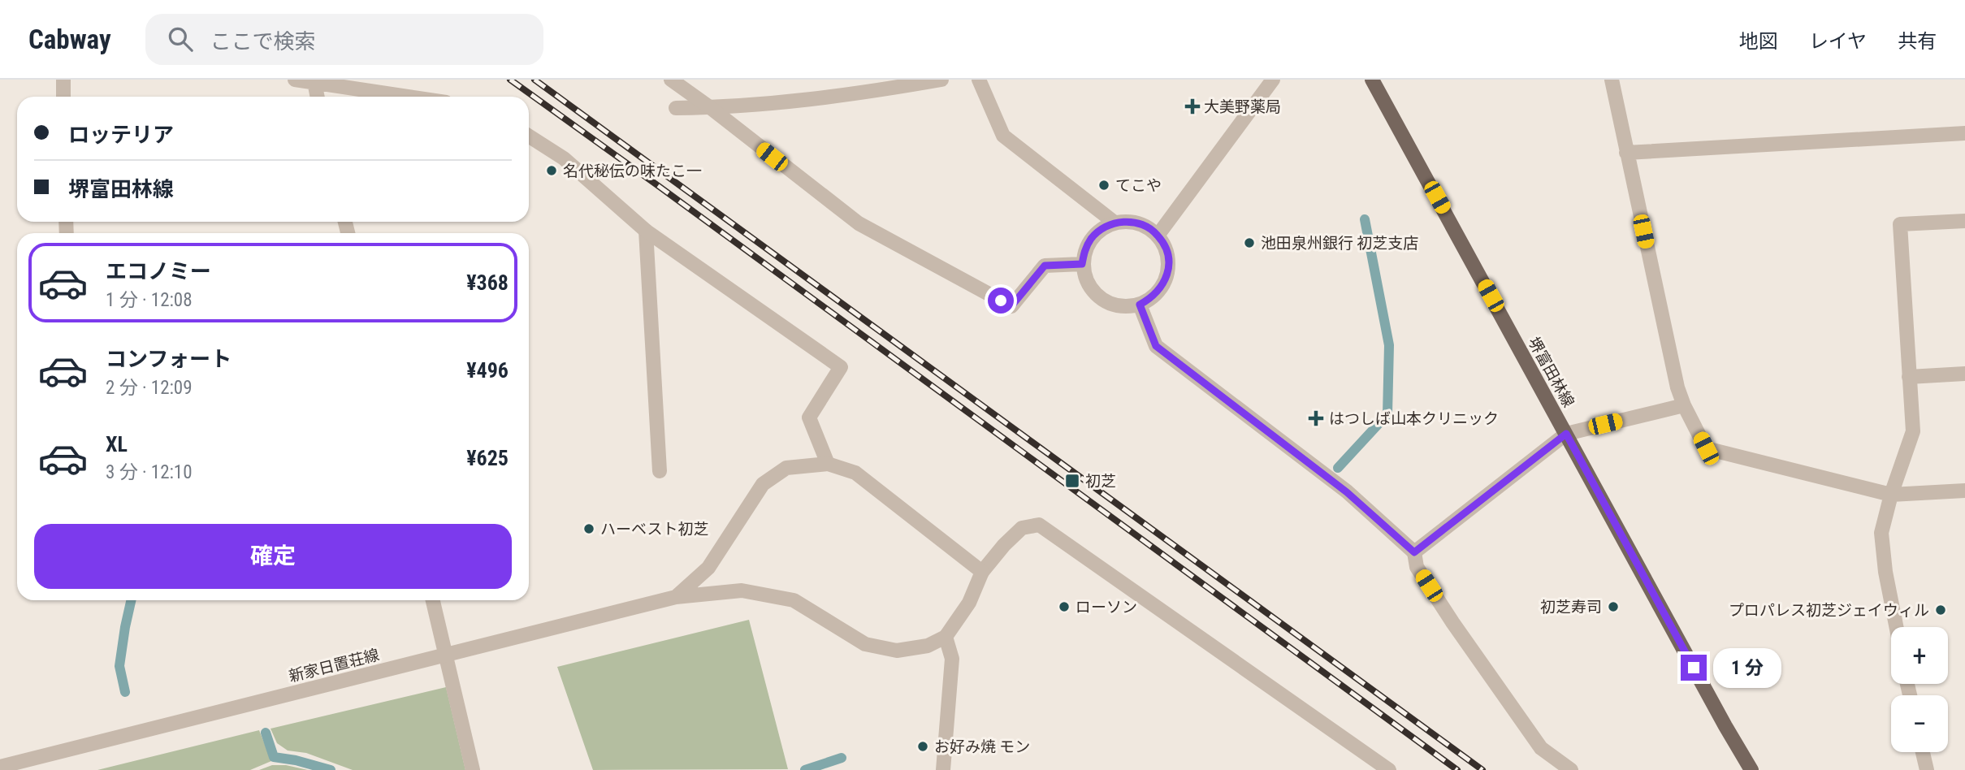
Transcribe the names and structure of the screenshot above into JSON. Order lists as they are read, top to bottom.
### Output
{
  "streets": {
    "main road": ["堺富田林線"],
    "street": ["新家日置荘線"]
  },
  "places": {
    "health": ["大美野薬局", "はつしば山本クリニック"],
    "other": [
      "名代秘伝の味たこ一",
      "てこや",
      "池田泉州銀行 初芝支店",
      "ハーベスト初芝",
      "ローソン",
      "初芝寿司",
      "プロパレス初芝ジェイウィル",
      "お好み焼 モン"
    ],
    "transit": ["初芝"]
  },
  "page": {
    "header": "Cabway",
    "search": "ここで検索",
    "nav": ["地図", "レイヤ", "共有"],
    "banner": ["ロッテリア", "堺富田林線"],
    "list": [
      {
        "name": "エコノミー",
        "note": "1 分 · 12:08",
        "value": "¥368"
      },
      {
        "name": "コンフォート",
        "note": "2 分 · 12:09",
        "value": "¥496"
      },
      {
        "name": "XL",
        "note": "3 分 · 12:10",
        "value": "¥625"
      }
    ],
    "buttons": "確定",
    "map_buttons": ["+", "−"],
    "bubble": "1 分"
  }
}
